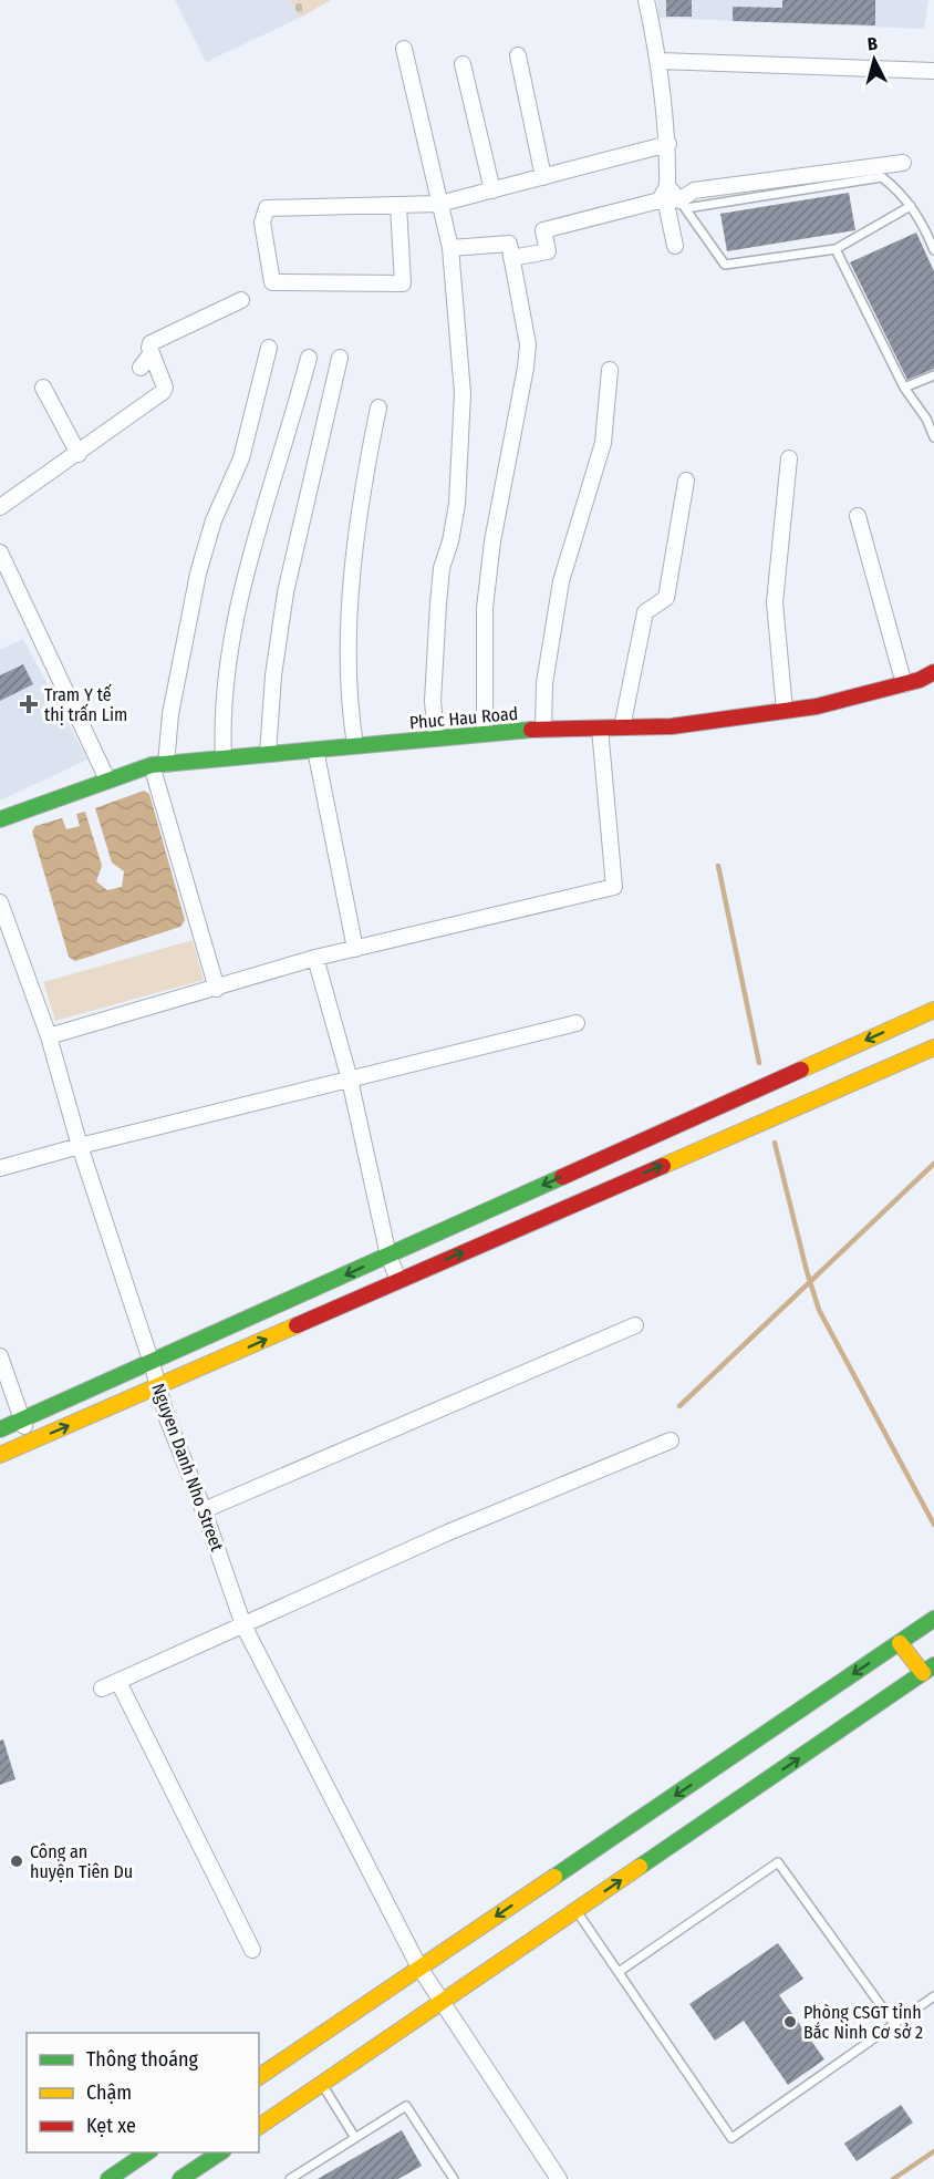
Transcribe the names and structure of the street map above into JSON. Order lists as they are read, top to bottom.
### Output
{
  "streets": {
    "street": ["Phuc Hau Road", "Nguyen Danh Nho Street"]
  },
  "places": {
    "health": ["Trạm Y tế thị trấn Lim"],
    "other": ["Công an huyện Tiên Du", "Phòng CSGT tỉnh Bắc Ninh Cơ sở 2"]
  },
  "legend": ["Thông thoáng", "Chậm", "Kẹt xe"],
  "north": "top"
}
